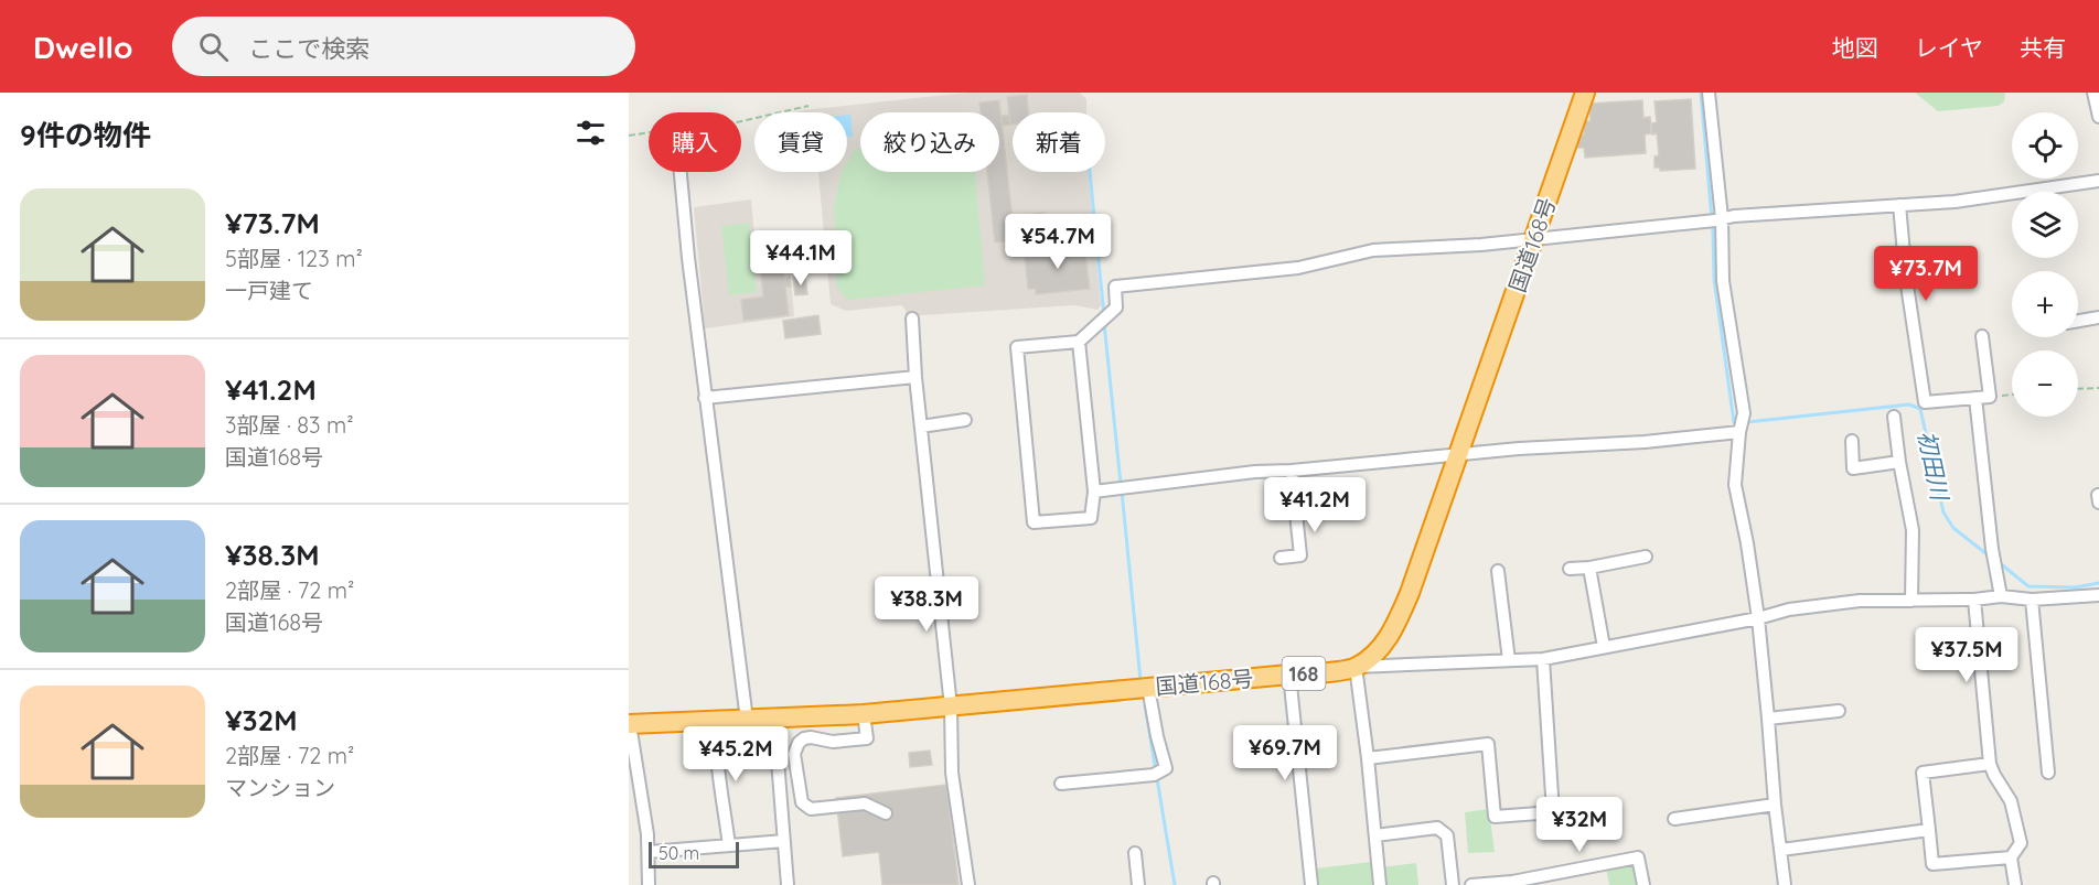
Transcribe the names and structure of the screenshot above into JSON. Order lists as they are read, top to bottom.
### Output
{
  "streets": {
    "highway": ["国道168号", "168"]
  },
  "water": ["初田川"],
  "scale_bar": "50 m",
  "page": {
    "header": "Dwello",
    "search": "ここで検索",
    "nav": ["地図", "レイヤ", "共有"],
    "heading": "9件の物件",
    "map_buttons": ["+", "−"],
    "chip": [
      "購入",
      "賃貸",
      "絞り込み",
      "新着"
    ],
    "list": [
      {
        "name": "¥73.7M",
        "note": "5部屋 · 123 m² · 一戸建て"
      },
      {
        "name": "¥41.2M",
        "note": "3部屋 · 83 m² · 国道168号"
      },
      {
        "name": "¥38.3M",
        "note": "2部屋 · 72 m² · 国道168号"
      },
      {
        "name": "¥32M",
        "note": "2部屋 · 72 m² · マンション"
      }
    ],
    "price": [
      "¥54.7M",
      "¥44.1M",
      "¥73.7M",
      "¥41.2M",
      "¥38.3M",
      "¥37.5M",
      "¥69.7M",
      "¥45.2M",
      "¥32M"
    ],
    "scale": "50 m"
  }
}
